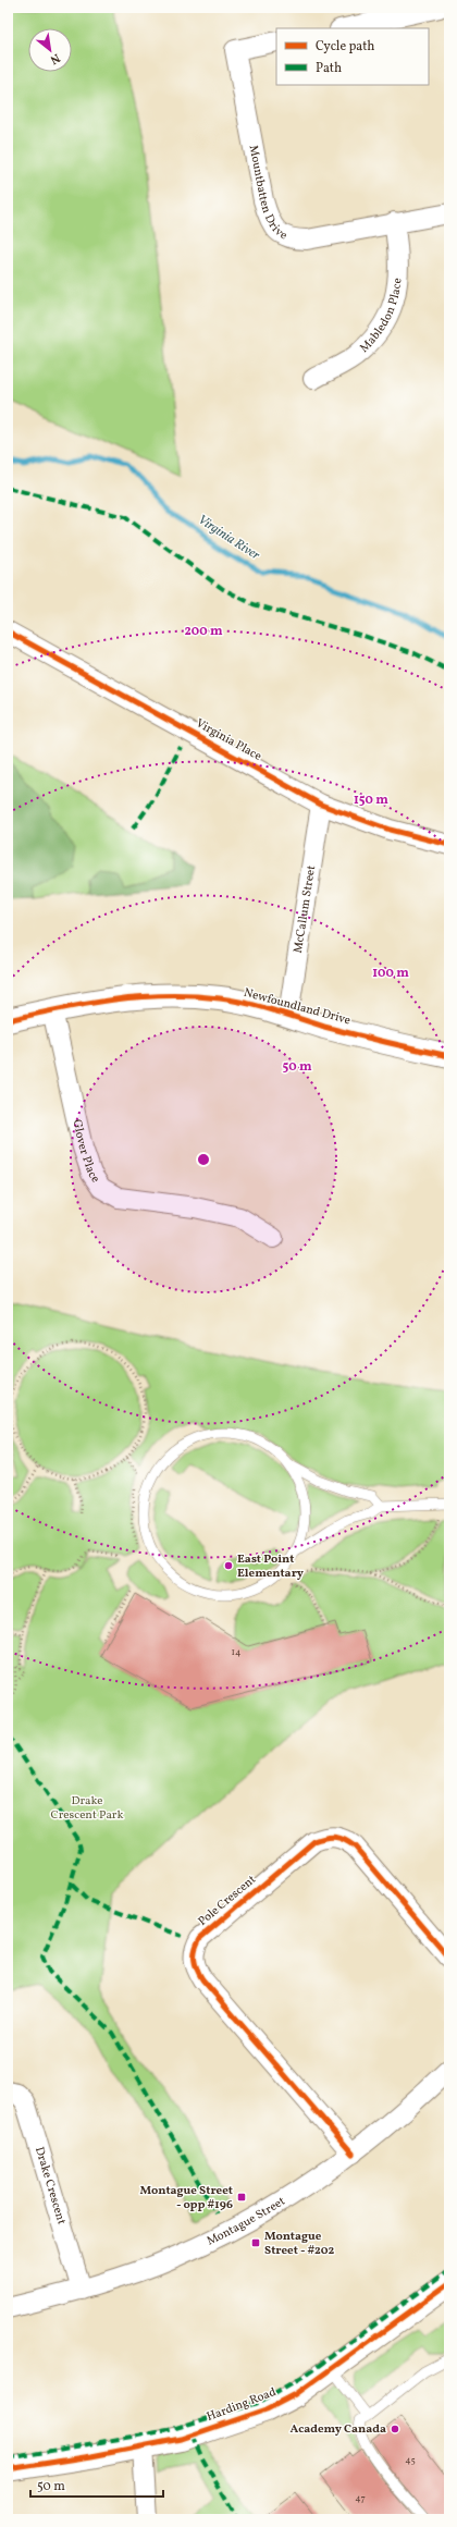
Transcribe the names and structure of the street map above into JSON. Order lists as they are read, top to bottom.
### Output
{
  "streets": {
    "street": [
      "Mountbatten Drive",
      "Mabledon Place",
      "Virginia Place",
      "McCallum Street",
      "Newfoundland Drive",
      "Glover Place",
      "Pole Crescent",
      "Drake Crescent",
      "Montague Street",
      "Harding Road"
    ]
  },
  "crossings": [
    ["Mountbatten Drive", "Mabledon Place"],
    ["Virginia Place", "McCallum Street"],
    ["McCallum Street", "Newfoundland Drive"],
    ["Newfoundland Drive", "Glover Place"],
    ["Pole Crescent", "Montague Street"],
    ["Drake Crescent", "Montague Street"]
  ],
  "water": ["Virginia River"],
  "parks": ["Drake Crescent Park"],
  "places": {
    "other": ["East Point Elementary", "Academy Canada"],
    "transit": ["Montague Street - opp #196", "Montague Street - #202"]
  },
  "house_numbers": ["14", "45", "47"],
  "legend": ["Cycle path", "Path"],
  "scale_bar": "50 m",
  "north": "bottom right",
  "rings": [
    "200 m",
    "150 m",
    "100 m",
    "50 m"
  ]
}
